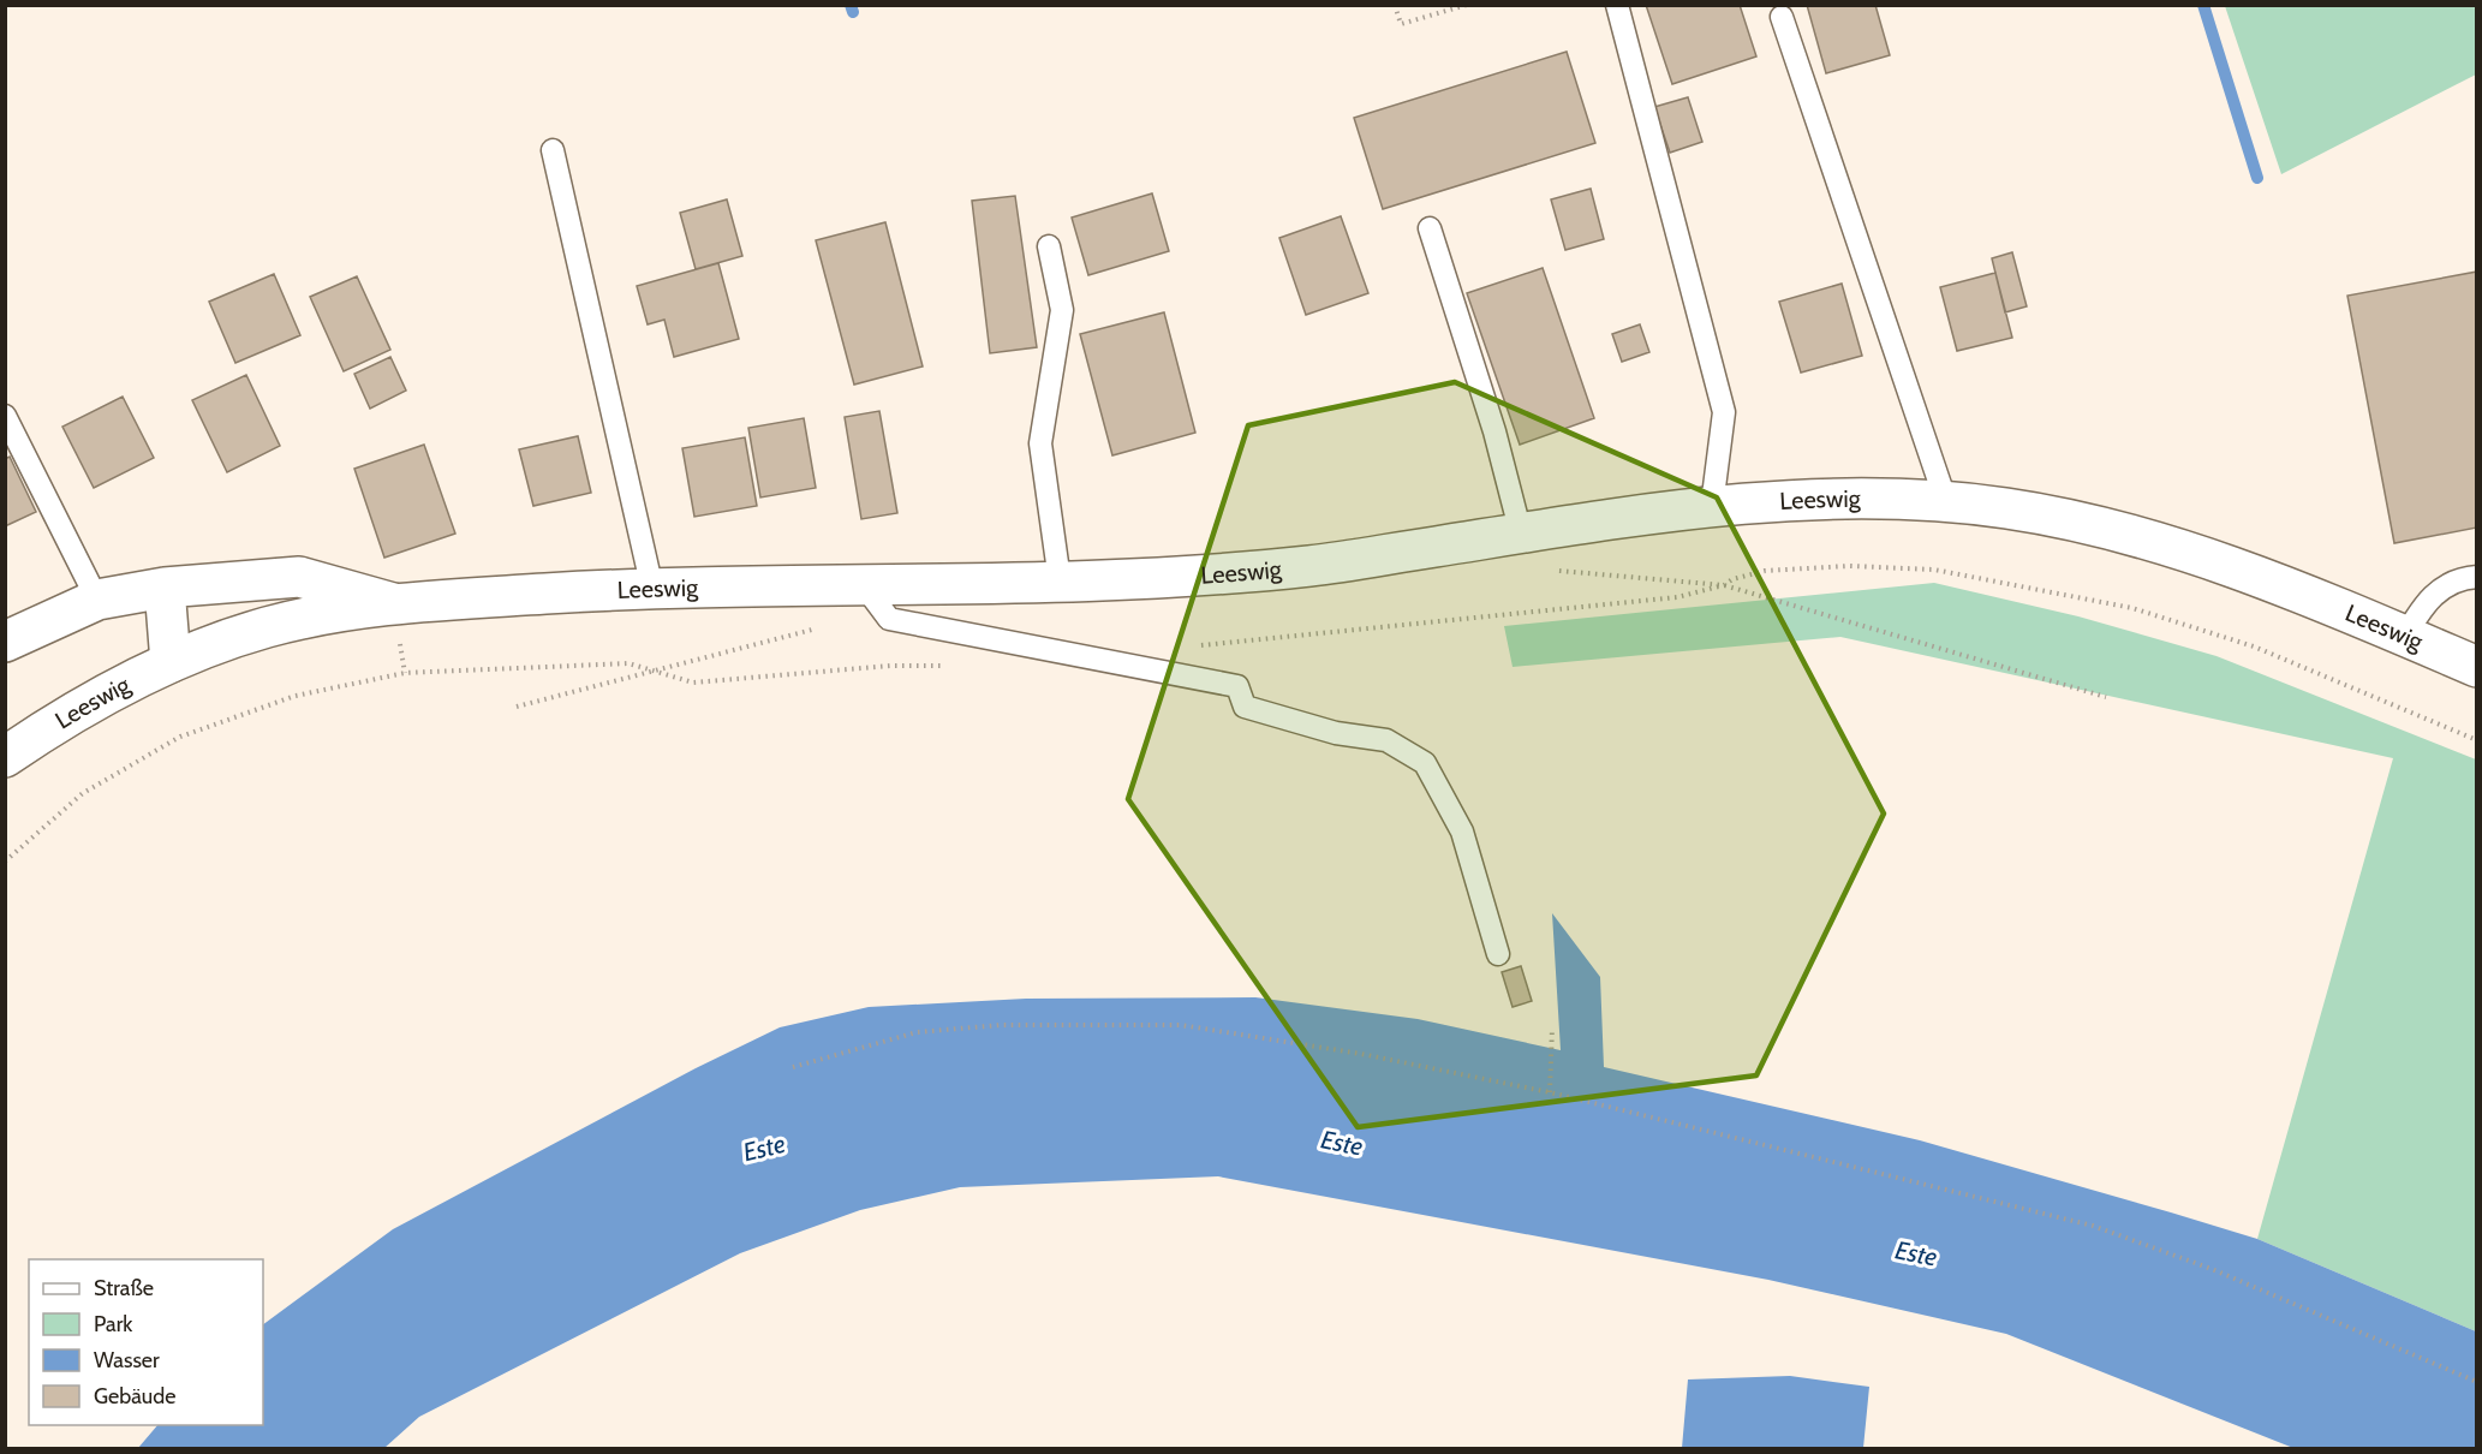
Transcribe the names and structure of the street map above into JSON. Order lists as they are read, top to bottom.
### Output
{
  "streets": {
    "street": ["Leeswig"]
  },
  "water": ["Este"],
  "legend": [
    "Straße",
    "Park",
    "Wasser",
    "Gebäude"
  ]
}
